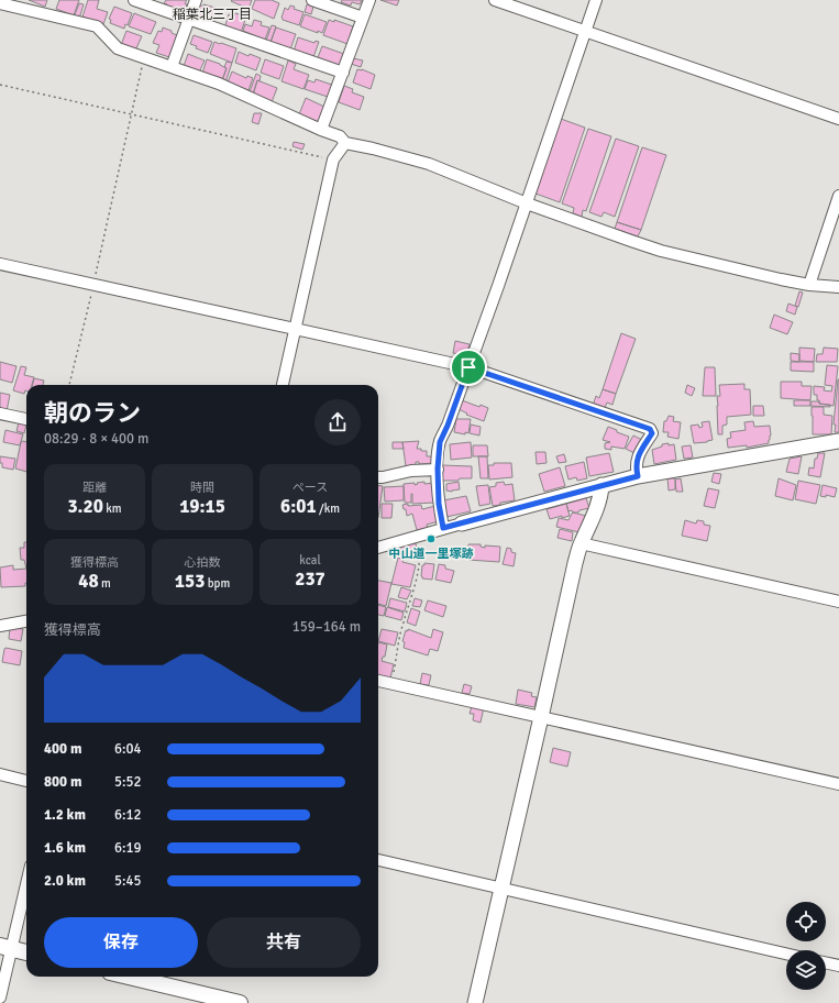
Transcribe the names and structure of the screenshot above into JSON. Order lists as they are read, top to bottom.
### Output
{
  "districts": ["稲葉北三丁目"],
  "places": ["中山道一里塚跡"],
  "page": {
    "heading": ["朝のラン", "08:29 · 8 × 400 m"],
    "stats": [
      ["距離", "3.20 km"],
      ["時間", "19:15"],
      ["ペース", "6:01 /km"],
      ["獲得標高", "48 m"],
      ["心拍数", "153 bpm"],
      ["kcal", "237"]
    ],
    "chart": ["獲得標高", "159–164 m"],
    "list": [
      {
        "name": "400 m",
        "note": "6:04"
      },
      {
        "name": "800 m",
        "note": "5:52"
      },
      {
        "name": "1.2 km",
        "note": "6:12"
      },
      {
        "name": "1.6 km",
        "note": "6:19"
      },
      {
        "name": "2.0 km",
        "note": "5:45"
      }
    ],
    "buttons": ["保存", "共有"]
  }
}
